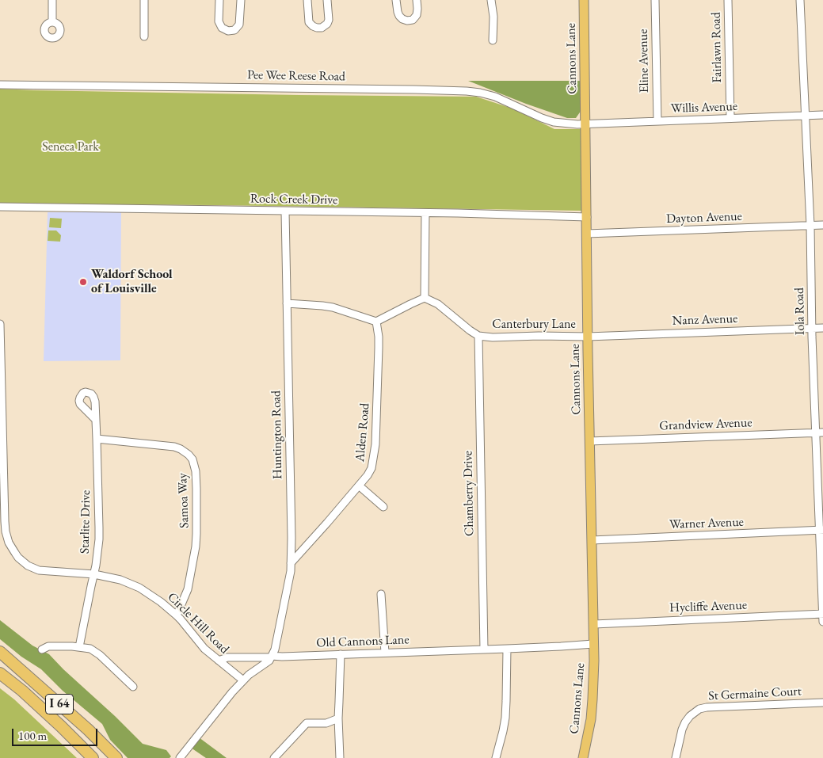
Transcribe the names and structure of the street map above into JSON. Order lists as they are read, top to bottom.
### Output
{
  "streets": {
    "highway": ["I 64"],
    "main road": ["Cannons Lane"],
    "street": [
      "Fairlawn Road",
      "Eline Avenue",
      "Pee Wee Reese Road",
      "Willis Avenue",
      "Rock Creek Drive",
      "Dayton Avenue",
      "Iola Road",
      "Nanz Avenue",
      "Canterbury Lane",
      "Grandview Avenue",
      "Alden Road",
      "Huntington Road",
      "Chamberry Drive",
      "Samoa Way",
      "Starlite Drive",
      "Warner Avenue",
      "Hycliffe Avenue",
      "Circle Hill Road",
      "Old Cannons Lane",
      "St Germaine Court"
    ]
  },
  "crossings": [
    ["Fairlawn Road", "Willis Avenue"],
    ["Cannons Lane", "Pee Wee Reese Road"],
    ["Cannons Lane", "Willis Avenue"],
    ["Cannons Lane", "Rock Creek Drive"],
    ["Cannons Lane", "Dayton Avenue"],
    ["Cannons Lane", "Nanz Avenue"],
    ["Cannons Lane", "Canterbury Lane"],
    ["Cannons Lane", "Grandview Avenue"],
    ["Cannons Lane", "Warner Avenue"],
    ["Cannons Lane", "Hycliffe Avenue"],
    ["Cannons Lane", "Old Cannons Lane"],
    ["Eline Avenue", "Willis Avenue"],
    ["Pee Wee Reese Road", "Willis Avenue"],
    ["Willis Avenue", "Iola Road"],
    ["Rock Creek Drive", "Huntington Road"],
    ["Dayton Avenue", "Iola Road"],
    ["Iola Road", "Nanz Avenue"],
    ["Iola Road", "Grandview Avenue"],
    ["Iola Road", "Warner Avenue"],
    ["Iola Road", "Hycliffe Avenue"],
    ["Nanz Avenue", "Canterbury Lane"],
    ["Canterbury Lane", "Chamberry Drive"],
    ["Alden Road", "Huntington Road"],
    ["Huntington Road", "Old Cannons Lane"],
    ["Chamberry Drive", "Old Cannons Lane"],
    ["Samoa Way", "Starlite Drive"],
    ["Samoa Way", "Circle Hill Road"],
    ["Starlite Drive", "Circle Hill Road"],
    ["Circle Hill Road", "Old Cannons Lane"]
  ],
  "parks": ["Seneca Park"],
  "places": ["Waldorf School of Louisville"],
  "scale_bar": "100 m"
}
